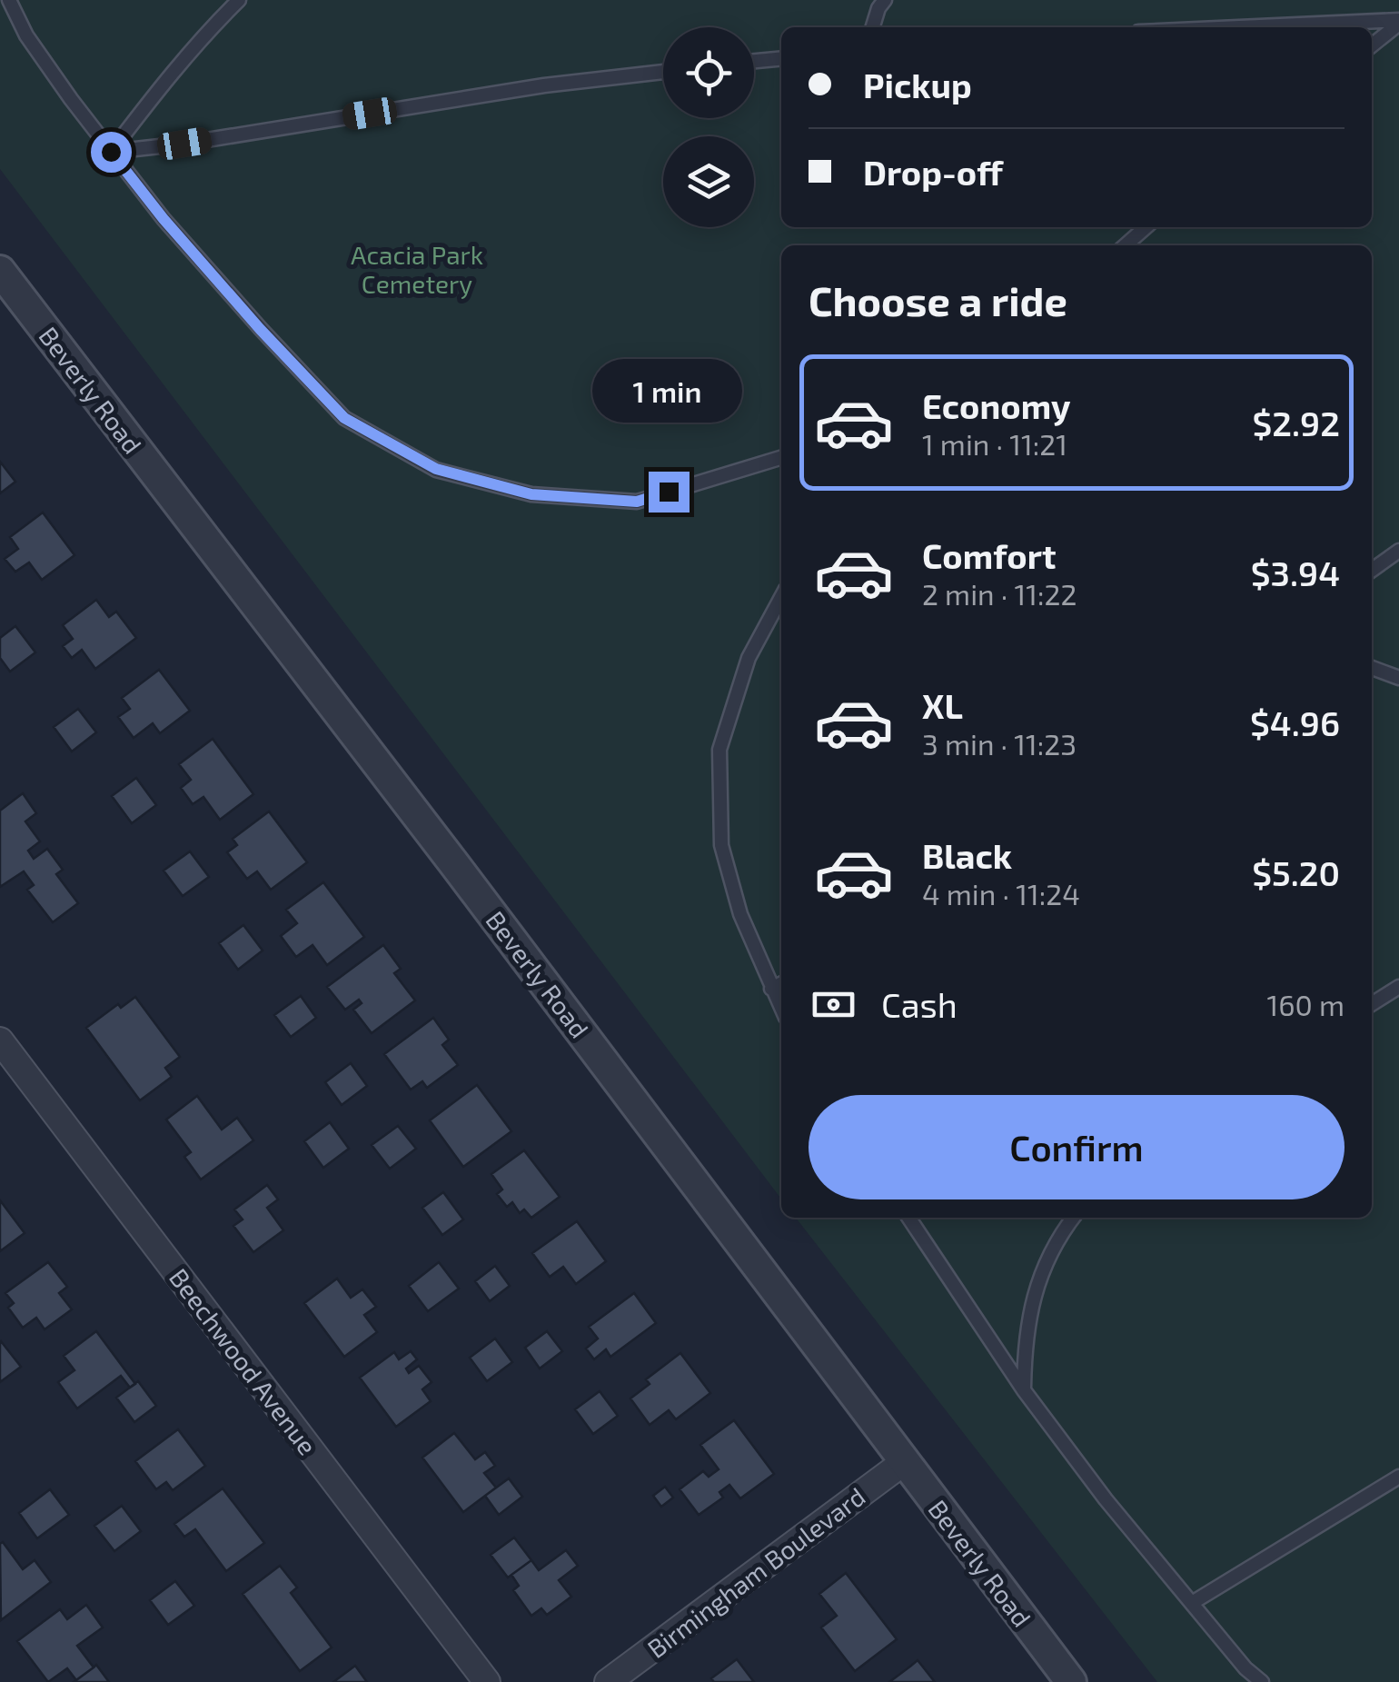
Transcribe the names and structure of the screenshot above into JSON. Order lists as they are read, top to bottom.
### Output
{
  "streets": {
    "street": ["Beverly Road", "Beechwood Avenue", "Birmingham Boulevard"]
  },
  "crossings": [
    ["Beverly Road", "Birmingham Boulevard"]
  ],
  "parks": ["Acacia Park Cemetery"],
  "page": {
    "banner": ["Pickup", "Drop-off"],
    "heading": "Choose a ride",
    "list": [
      {
        "name": "Economy",
        "note": "1 min · 11:21",
        "value": "$2.92"
      },
      {
        "name": "Comfort",
        "note": "2 min · 11:22",
        "value": "$3.94"
      },
      {
        "name": "XL",
        "note": "3 min · 11:23",
        "value": "$4.96"
      },
      {
        "name": "Black",
        "note": "4 min · 11:24",
        "value": "$5.20"
      }
    ],
    "bubble": "1 min",
    "pay": ["Cash", "160 m"],
    "buttons": "Confirm"
  }
}
